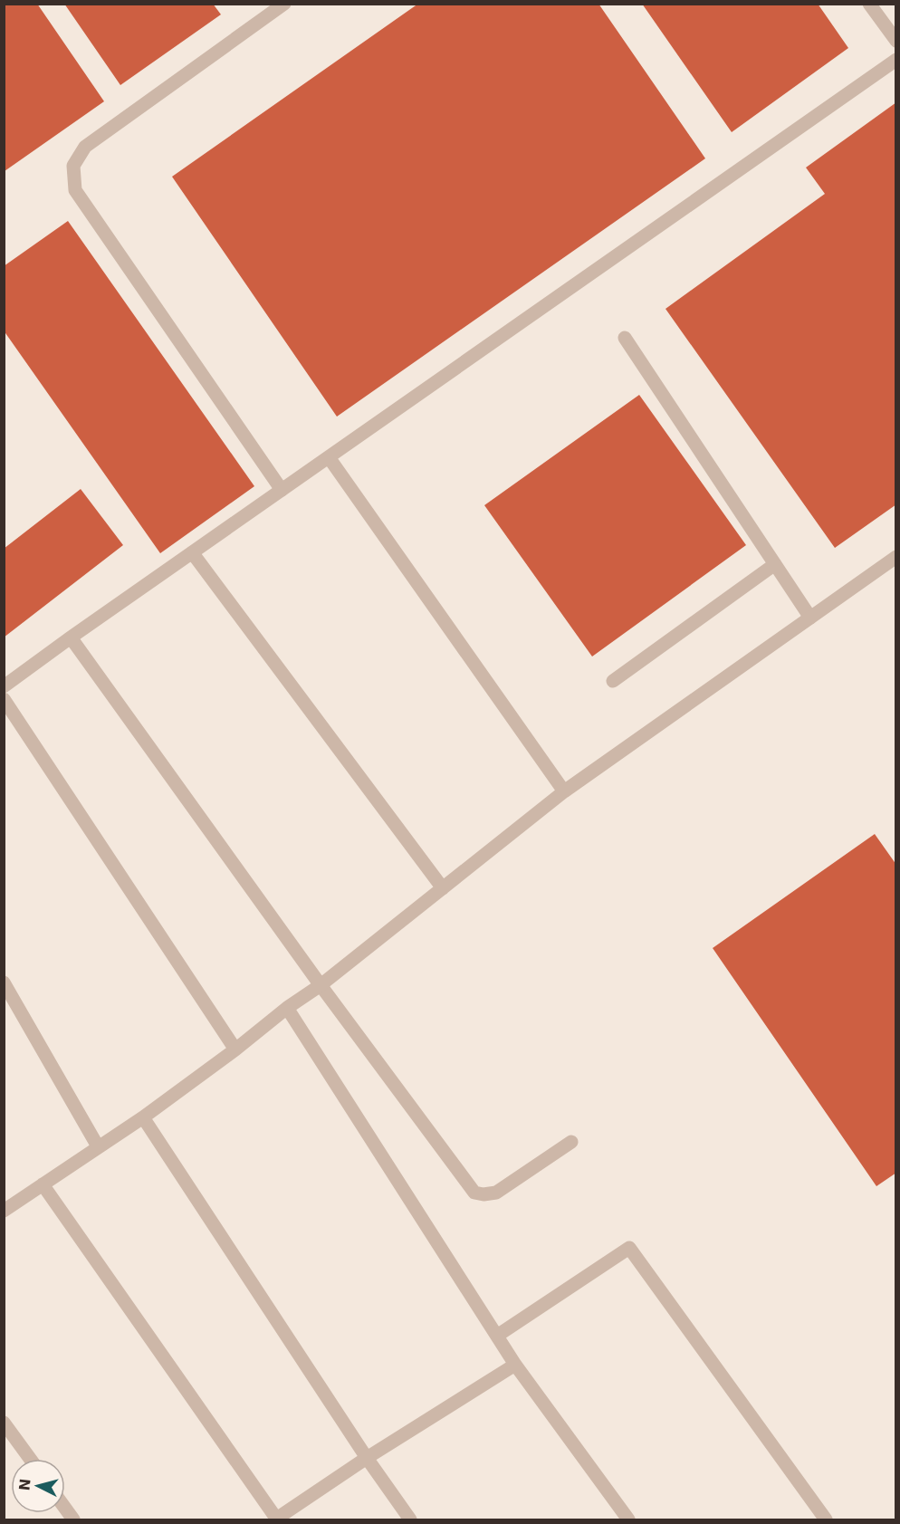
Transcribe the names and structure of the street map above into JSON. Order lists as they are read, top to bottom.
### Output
{
  "north": "left"
}
